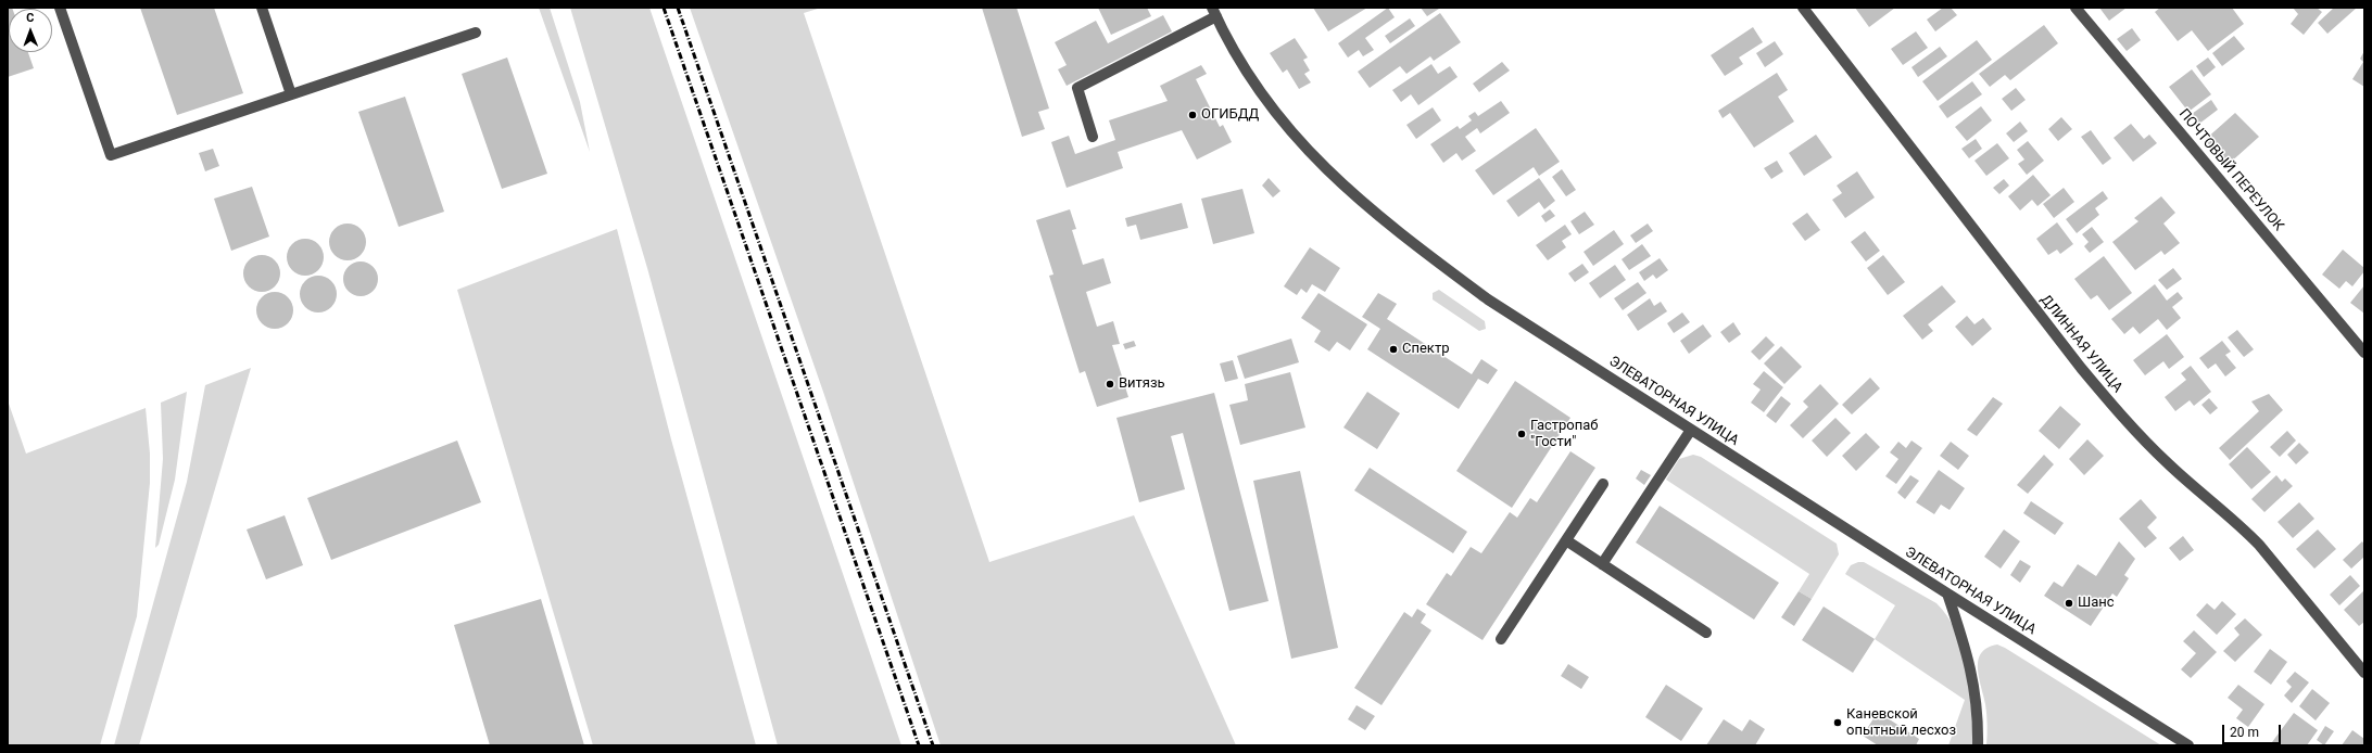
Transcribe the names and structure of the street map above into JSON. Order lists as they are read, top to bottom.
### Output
{
  "streets": {
    "street": ["ПОЧТОВЫЙ ПЕРЕУЛОК", "ДЛИННАЯ УЛИЦА", "ЭЛЕВАТОРНАЯ УЛИЦА"]
  },
  "places": [
    "ОГИБДД",
    "Спектр",
    "Витязь",
    "Гастропаб \"Гости\"",
    "Шанс",
    "Каневской опытный лесхоз"
  ],
  "scale_bar": "20 m",
  "north": "top"
}
